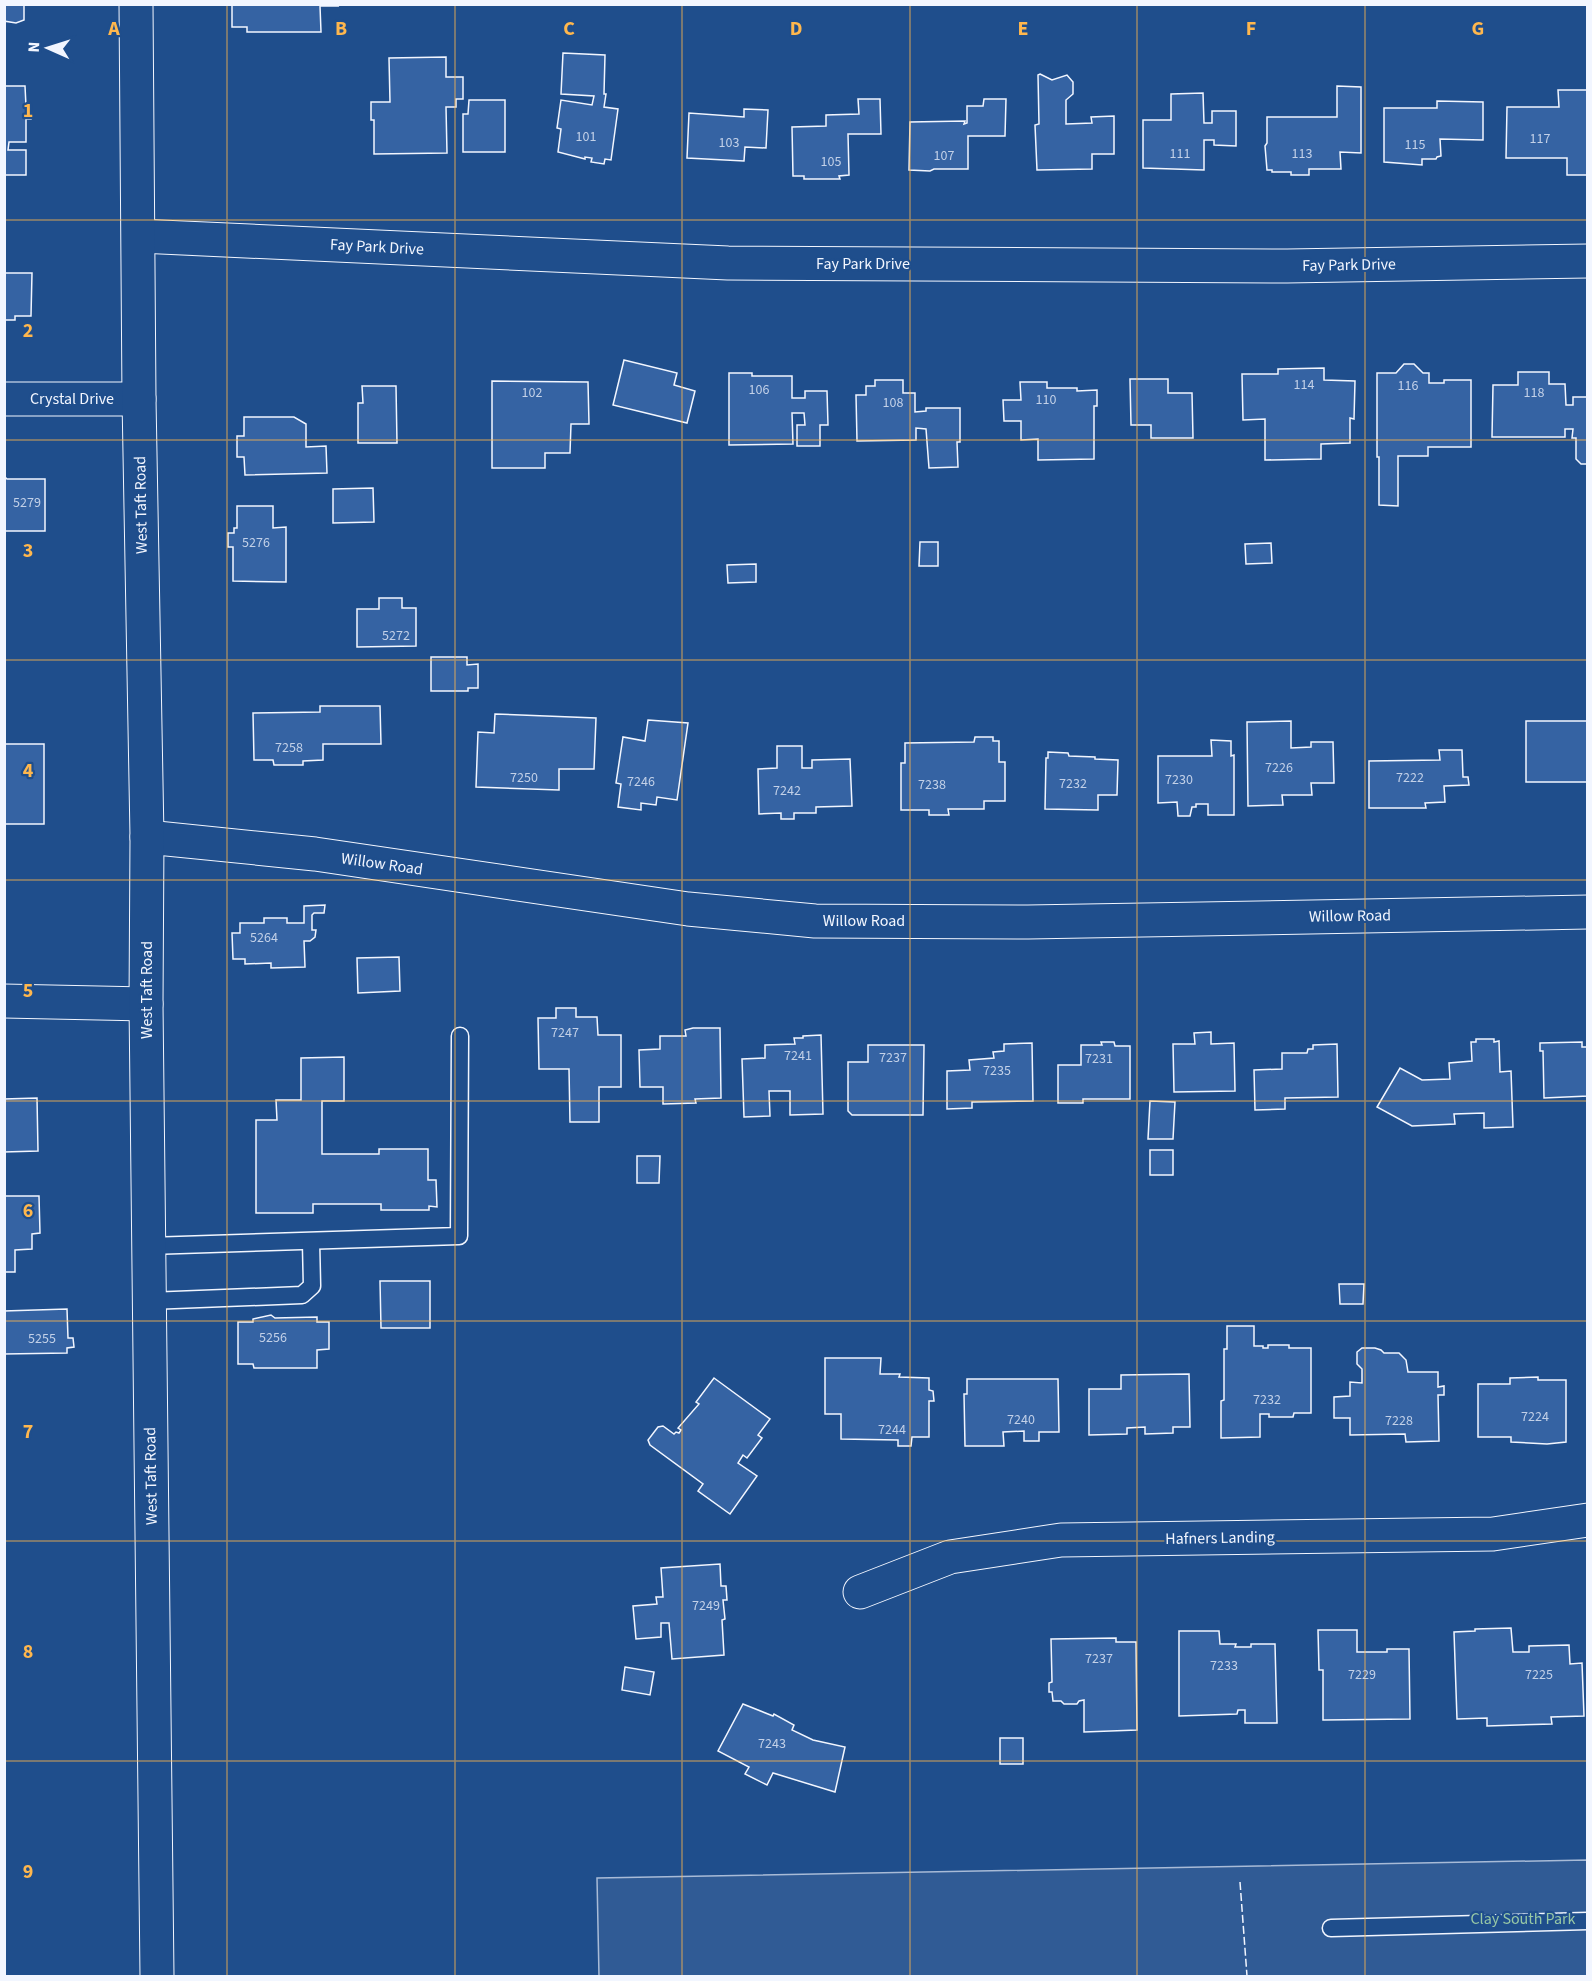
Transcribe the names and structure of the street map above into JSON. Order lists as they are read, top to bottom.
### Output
{
  "streets": {
    "street": [
      "Fay Park Drive",
      "Crystal Drive",
      "West Taft Road",
      "Willow Road",
      "Hafners Landing"
    ]
  },
  "crossings": [
    ["Fay Park Drive", "West Taft Road"],
    ["Crystal Drive", "West Taft Road"],
    ["West Taft Road", "Willow Road"]
  ],
  "parks": ["Clay South Park"],
  "house_numbers": [
    "101",
    "117",
    "103",
    "115",
    "111",
    "113",
    "107",
    "105",
    "114",
    "116",
    "106",
    "102",
    "118",
    "110",
    "108",
    "5279",
    "5276",
    "5272",
    "7258",
    "7226",
    "7250",
    "7222",
    "7230",
    "7246",
    "7232",
    "7238",
    "7242",
    "5264",
    "7247",
    "7241",
    "7237",
    "7231",
    "7235",
    "5256",
    "5255",
    "7232",
    "7224",
    "7240",
    "7228",
    "7244",
    "7249",
    "7237",
    "7233",
    "7229",
    "7225",
    "7243"
  ],
  "north": "left",
  "grid": {
    "columns": [
      "A",
      "B",
      "C",
      "D",
      "E",
      "F",
      "G"
    ],
    "rows": [
      "1",
      "2",
      "3",
      "4",
      "5",
      "6",
      "7",
      "8",
      "9"
    ]
  }
}
